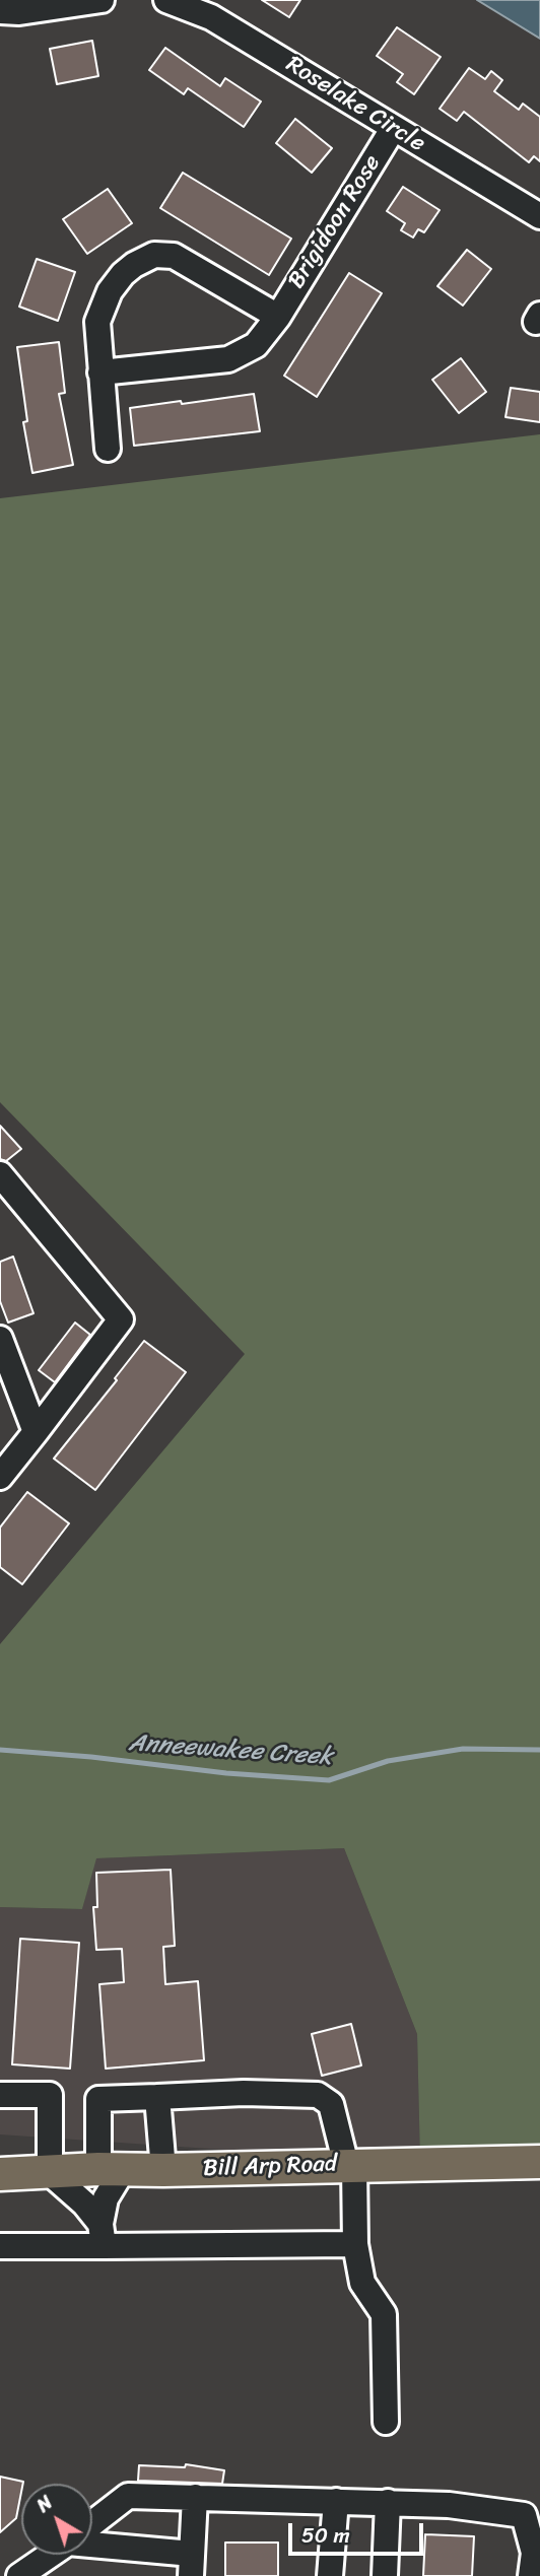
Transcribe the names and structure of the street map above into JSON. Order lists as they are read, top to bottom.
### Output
{
  "streets": {
    "main road": ["Bill Arp Road"],
    "street": ["Roselake Circle", "Brigidoon Rose"]
  },
  "crossings": [
    ["Roselake Circle", "Brigidoon Rose"]
  ],
  "water": ["Anneewakee Creek"],
  "scale_bar": "50 m",
  "north": "top left"
}
